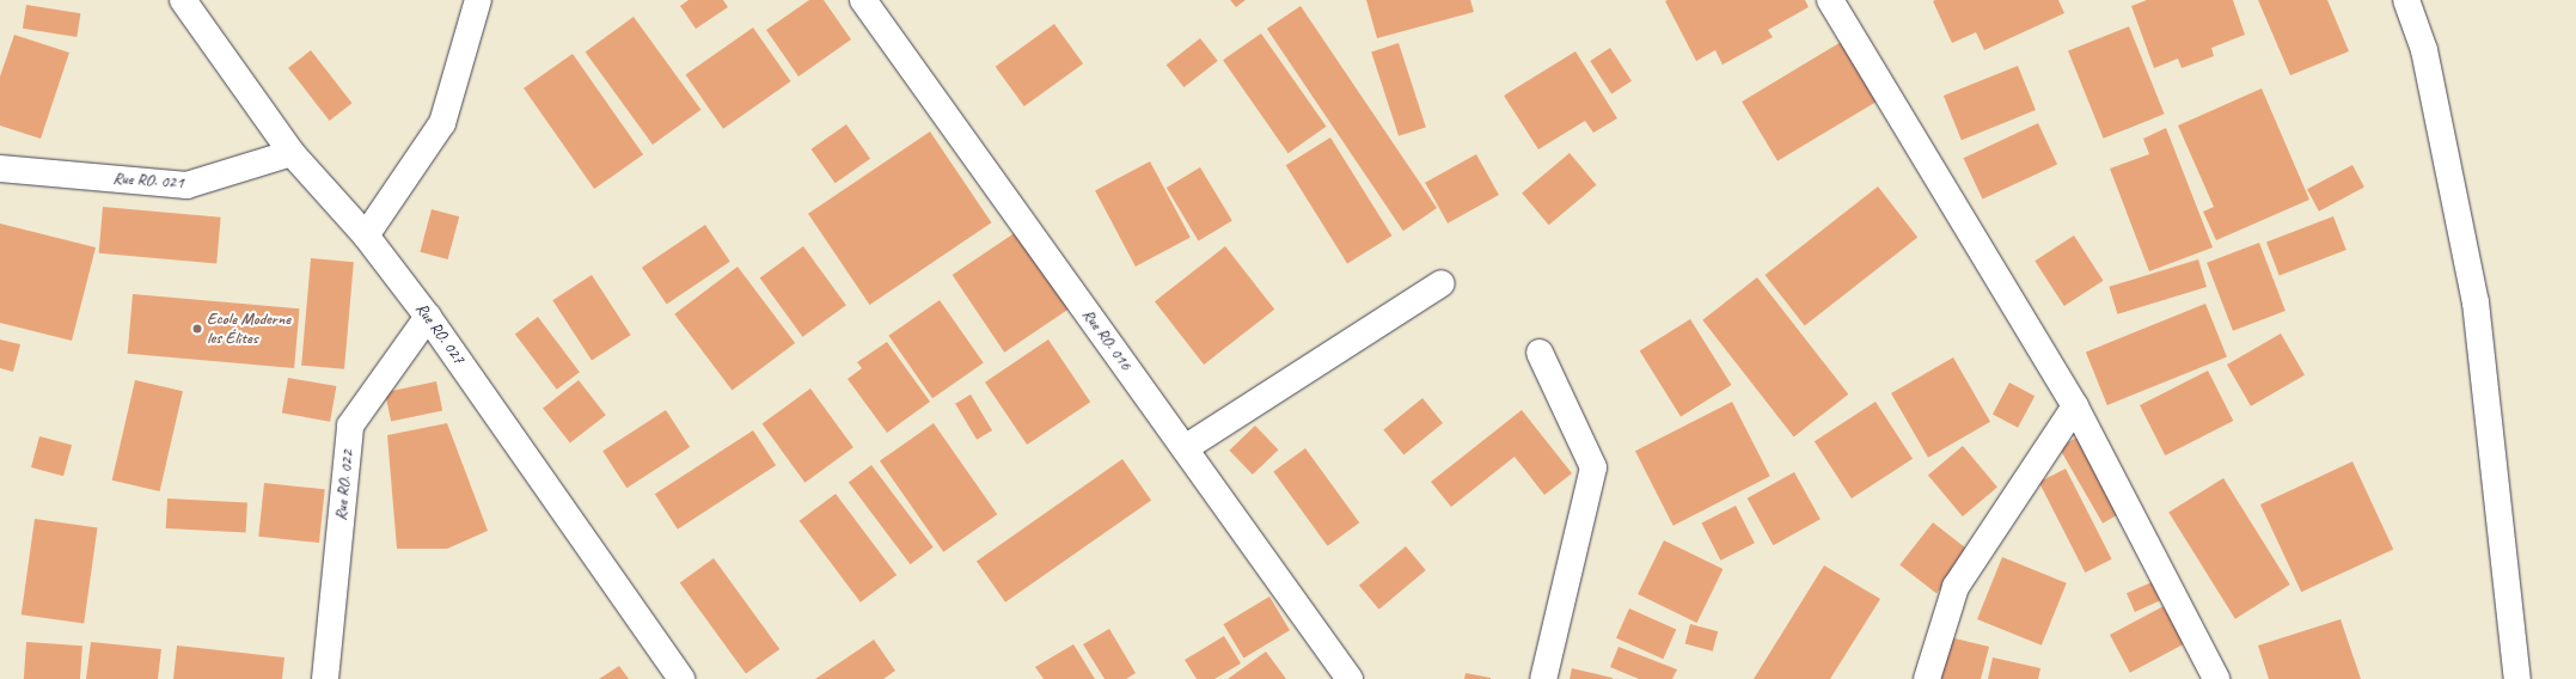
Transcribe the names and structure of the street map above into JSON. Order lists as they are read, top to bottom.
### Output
{
  "streets": {
    "street": [
      "Rue RO. 021",
      "Rue RO. 027",
      "Rue RO. 016",
      "Rue RO. 022"
    ]
  },
  "crossings": [
    ["Rue RO. 021", "Rue RO. 027"],
    ["Rue RO. 027", "Rue RO. 022"]
  ],
  "places": ["Ecole Moderne les Élites"]
}
